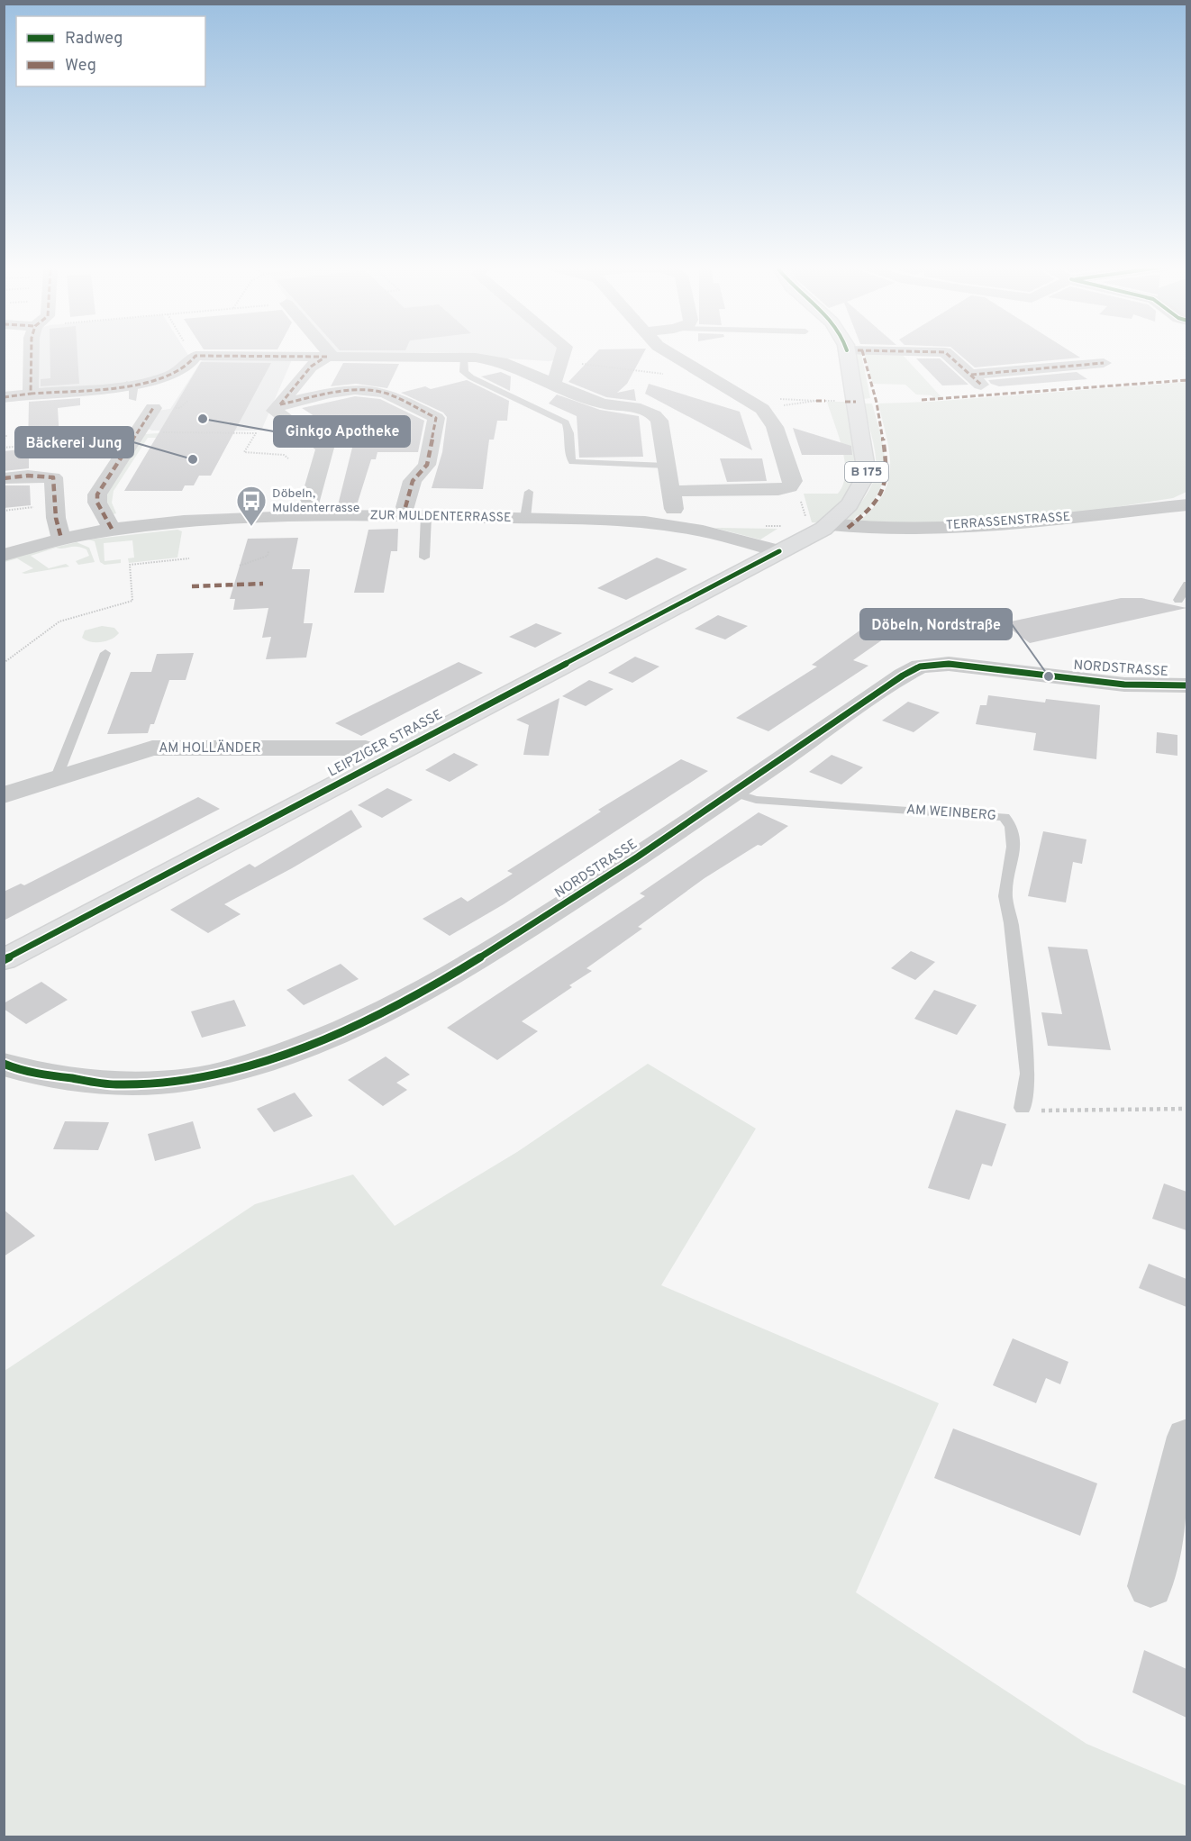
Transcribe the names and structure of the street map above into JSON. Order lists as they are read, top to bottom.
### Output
{
  "streets": {
    "main road": ["B 175", "LEIPZIGER STRASSE"],
    "street": [
      "ZUR MULDENTERRASSE",
      "TERRASSENSTRASSE",
      "NORDSTRASSE",
      "AM HOLLÄNDER"
    ],
    "lane": ["AM WEINBERG"]
  },
  "crossings": [
    ["ZUR MULDENTERRASSE", "LEIPZIGER STRASSE"],
    ["TERRASSENSTRASSE", "LEIPZIGER STRASSE"],
    ["NORDSTRASSE", "AM WEINBERG"],
    ["LEIPZIGER STRASSE", "AM HOLLÄNDER"]
  ],
  "places": {
    "other": ["Ginkgo Apotheke", "Bäckerei Jung", "Döbeln, Nordstraße"],
    "bus stop": ["Döbeln, Muldenterrasse"]
  },
  "legend": ["Radweg", "Weg"]
}
